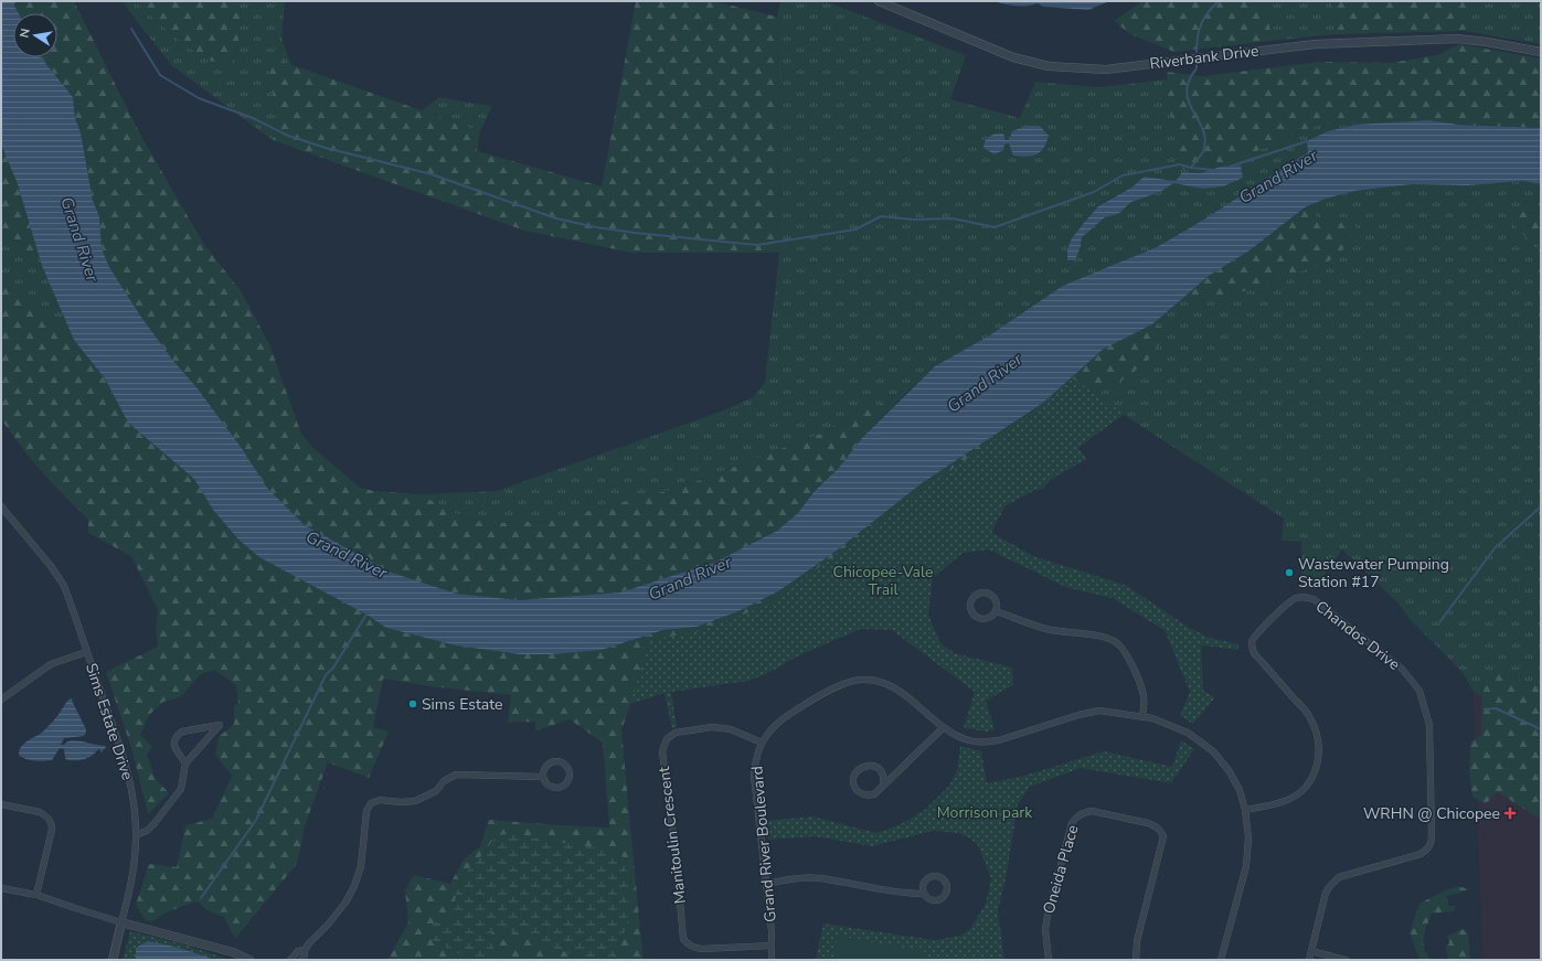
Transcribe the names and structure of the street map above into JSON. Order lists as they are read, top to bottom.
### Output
{
  "streets": {
    "street": [
      "Riverbank Drive",
      "Chandos Drive",
      "Sims Estate Drive",
      "Manitoulin Crescent",
      "Grand River Boulevard",
      "Oneida Place"
    ]
  },
  "crossings": [
    ["Chandos Drive", "Grand River Boulevard"],
    ["Manitoulin Crescent", "Grand River Boulevard"]
  ],
  "water": ["Grand River"],
  "parks": ["Chicopee-Vale Trail", "Morrison park"],
  "places": {
    "other": ["Wastewater Pumping Station #17", "Sims Estate"],
    "health": ["WRHN @ Chicopee"]
  },
  "north": "left"
}
